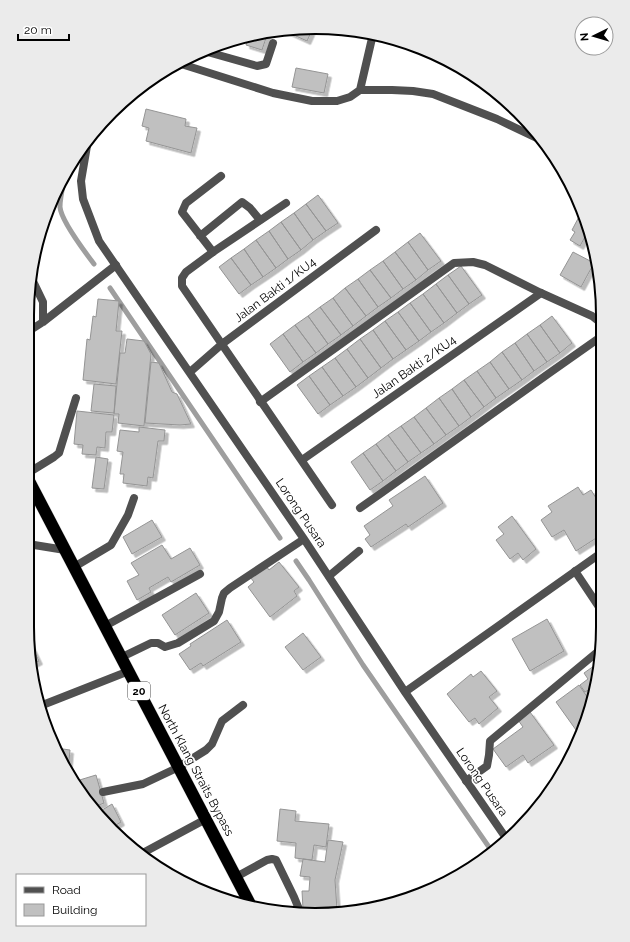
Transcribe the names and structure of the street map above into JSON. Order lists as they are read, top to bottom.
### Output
{
  "streets": {
    "highway": ["20", "North Klang Straits Bypass"],
    "street": ["Jalan Bakti 1/KU4", "Jalan Bakti 2/KU4", "Lorong Pusara"]
  },
  "crossings": [
    ["Jalan Bakti 1/KU4", "Lorong Pusara"]
  ],
  "legend": ["Road", "Building"],
  "scale_bar": "20 m",
  "north": "left"
}
